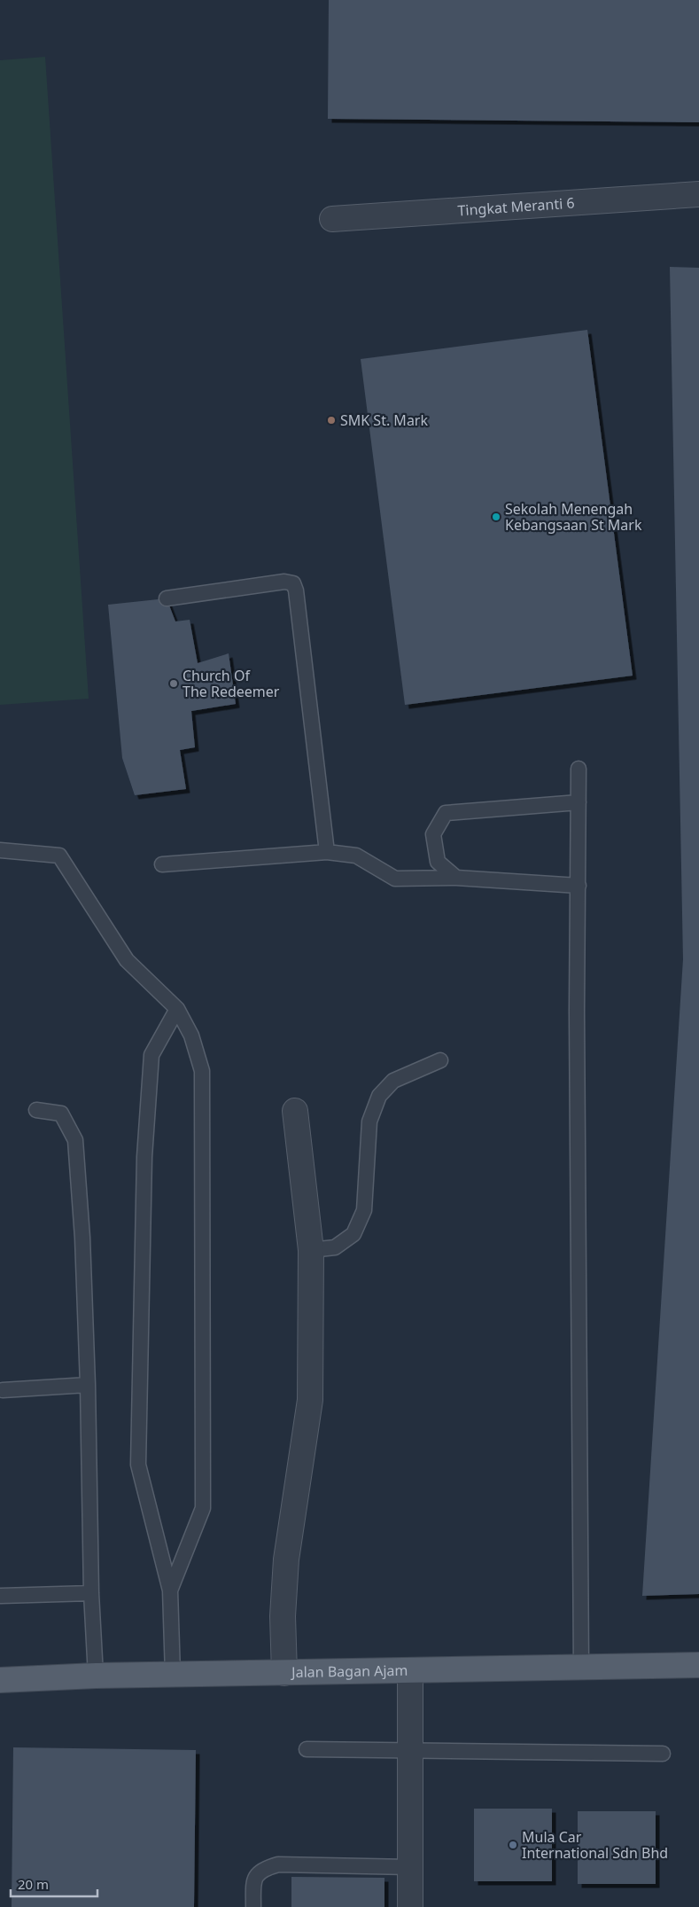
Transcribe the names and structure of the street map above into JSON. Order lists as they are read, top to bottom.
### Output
{
  "streets": {
    "main road": ["Jalan Bagan Ajam"],
    "street": ["Tingkat Meranti 6"]
  },
  "places": [
    "SMK St. Mark",
    "Sekolah Menengah Kebangsaan St Mark",
    "Church Of The Redeemer",
    "Mula Car International Sdn Bhd"
  ],
  "scale_bar": "20 m"
}
